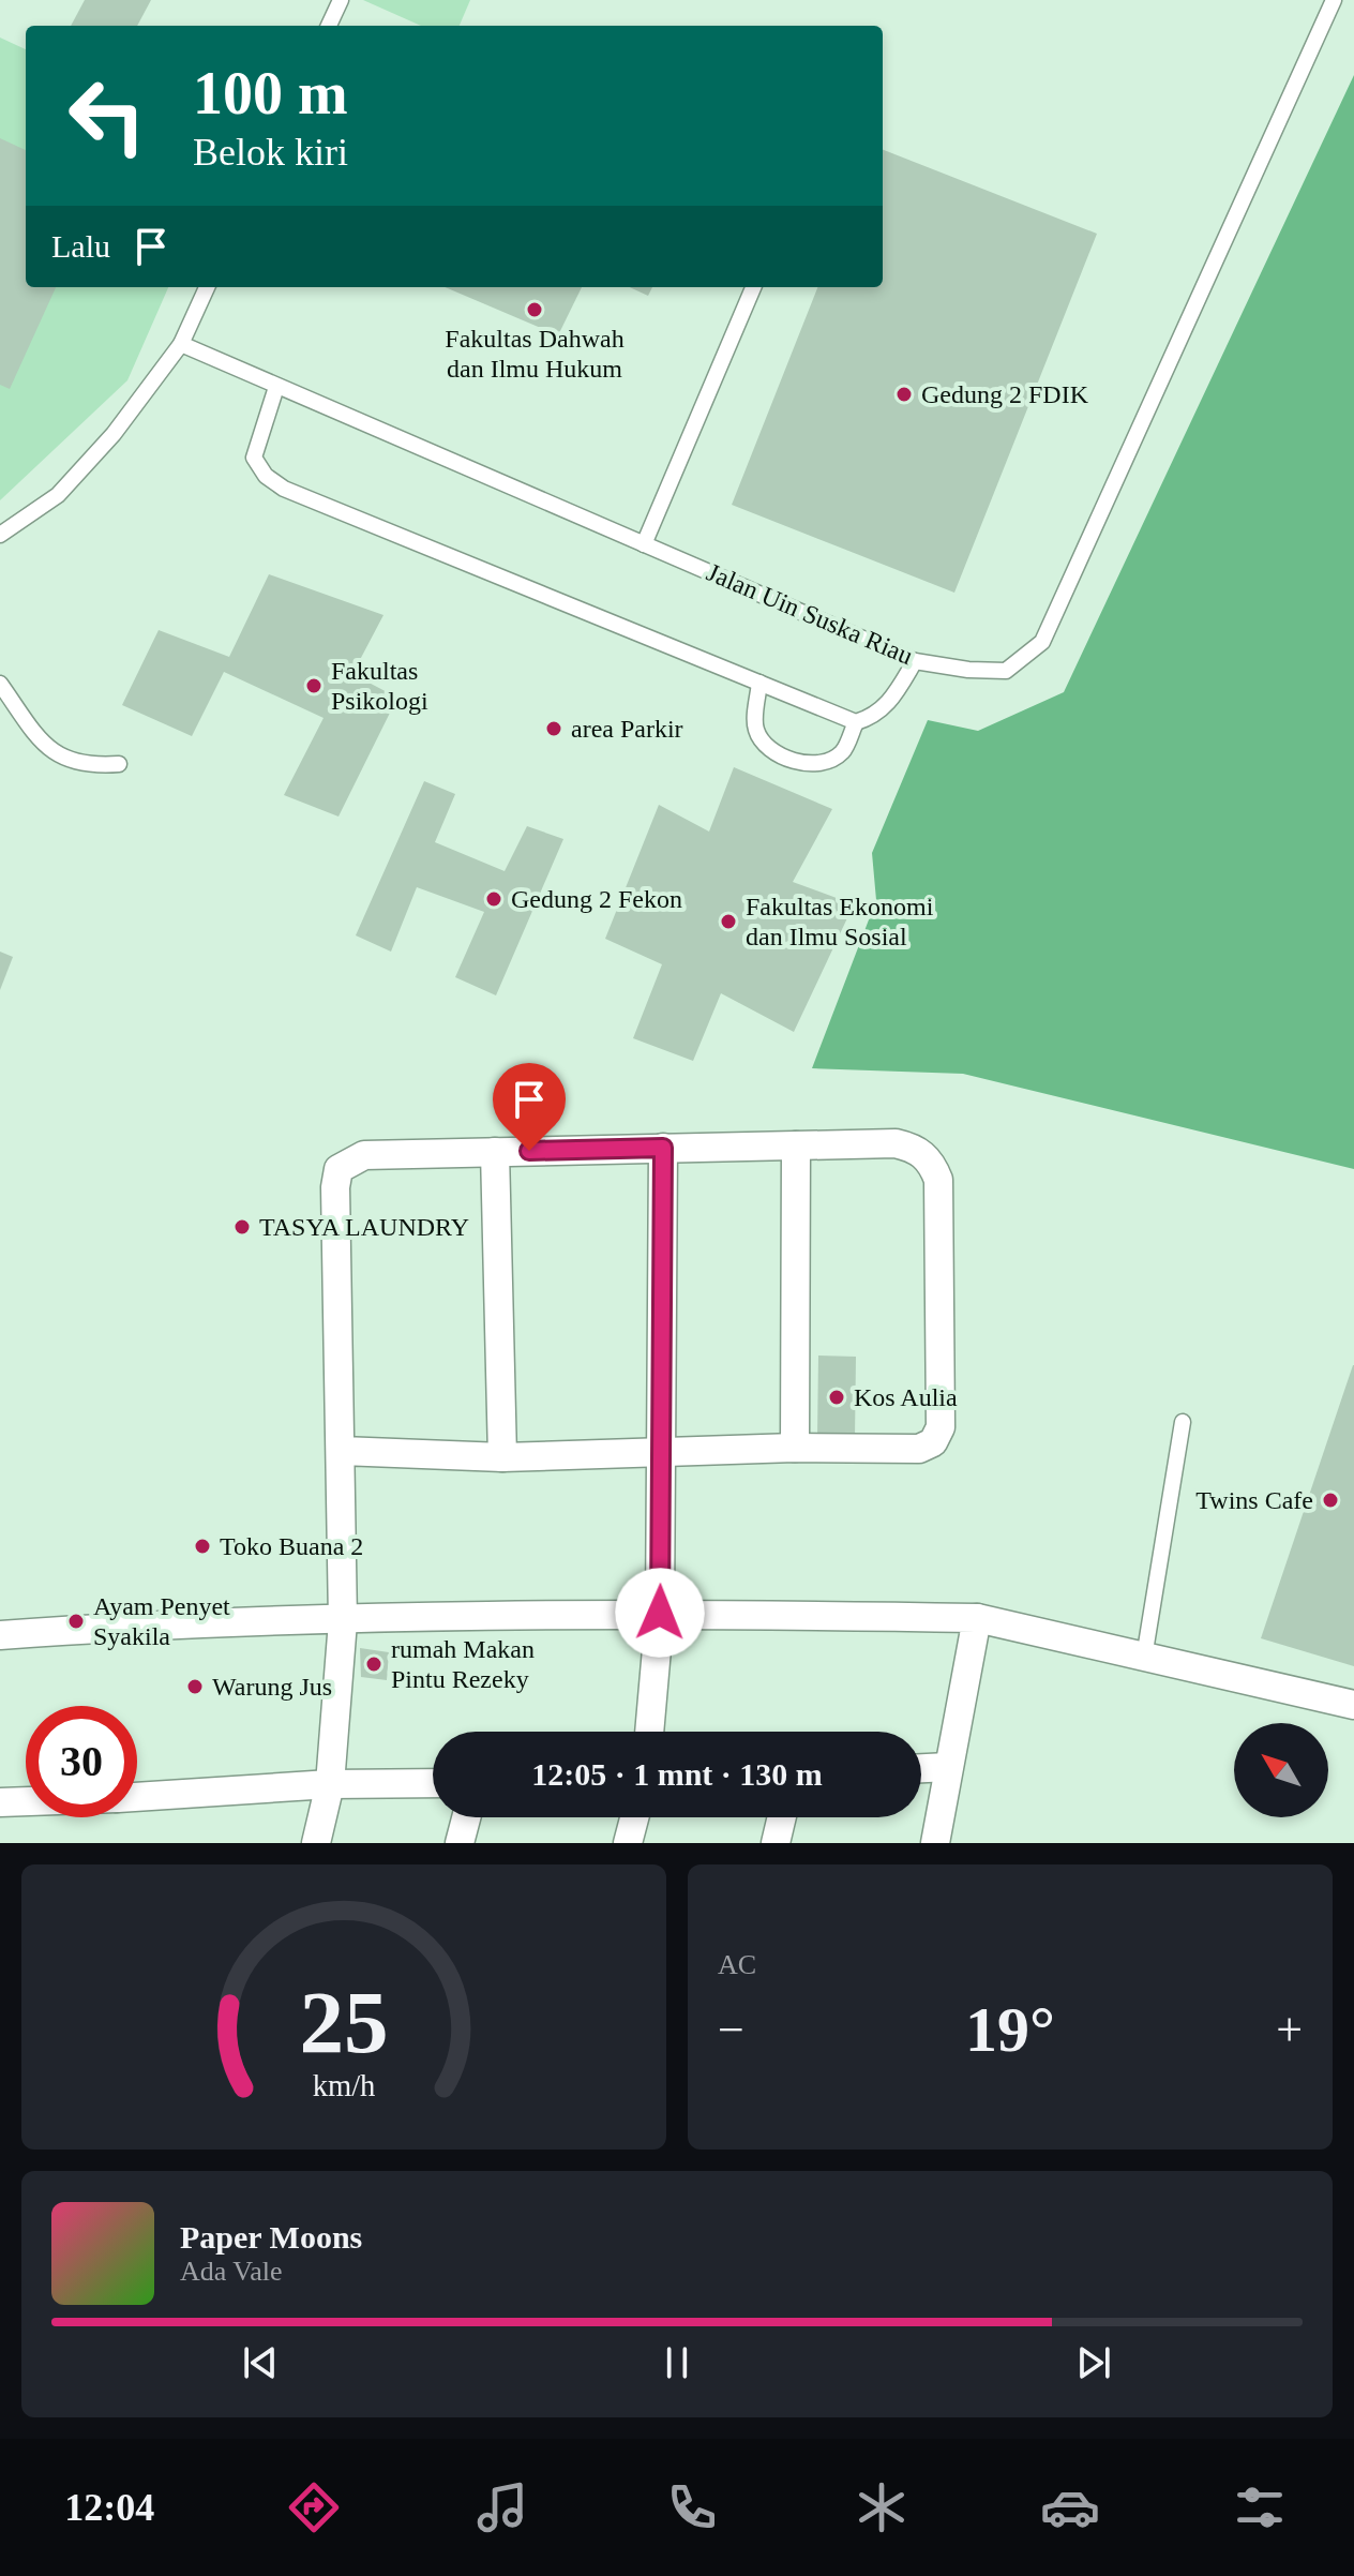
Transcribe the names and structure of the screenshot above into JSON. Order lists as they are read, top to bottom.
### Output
{
  "streets": {
    "lane": ["Jalan Uin Suska Riau"]
  },
  "places": [
    "Fakultas Dahwah dan Ilmu Hukum",
    "Gedung 2 FDIK",
    "Fakultas Psikologi",
    "area Parkir",
    "Gedung 2 Fekon",
    "Fakultas Ekonomi dan Ilmu Sosial",
    "TASYA LAUNDRY",
    "Kos Aulia",
    "Twins Cafe",
    "Toko Buana 2",
    "Ayam Penyet Syakila",
    "rumah Makan Pintu Rezeky",
    "Warung Jus"
  ],
  "north": "top left",
  "page": {
    "turn": ["100 m", "Belok kiri"],
    "then": "Lalu",
    "limit": "30",
    "trip": "12:05 · 1 mnt · 130 m",
    "tile": "AC",
    "heat": ["−", "19°", "+"],
    "song": ["Paper Moons", "Ada Vale"],
    "tabs": "12:04",
    "gauge": ["25", "km/h"]
  }
}
